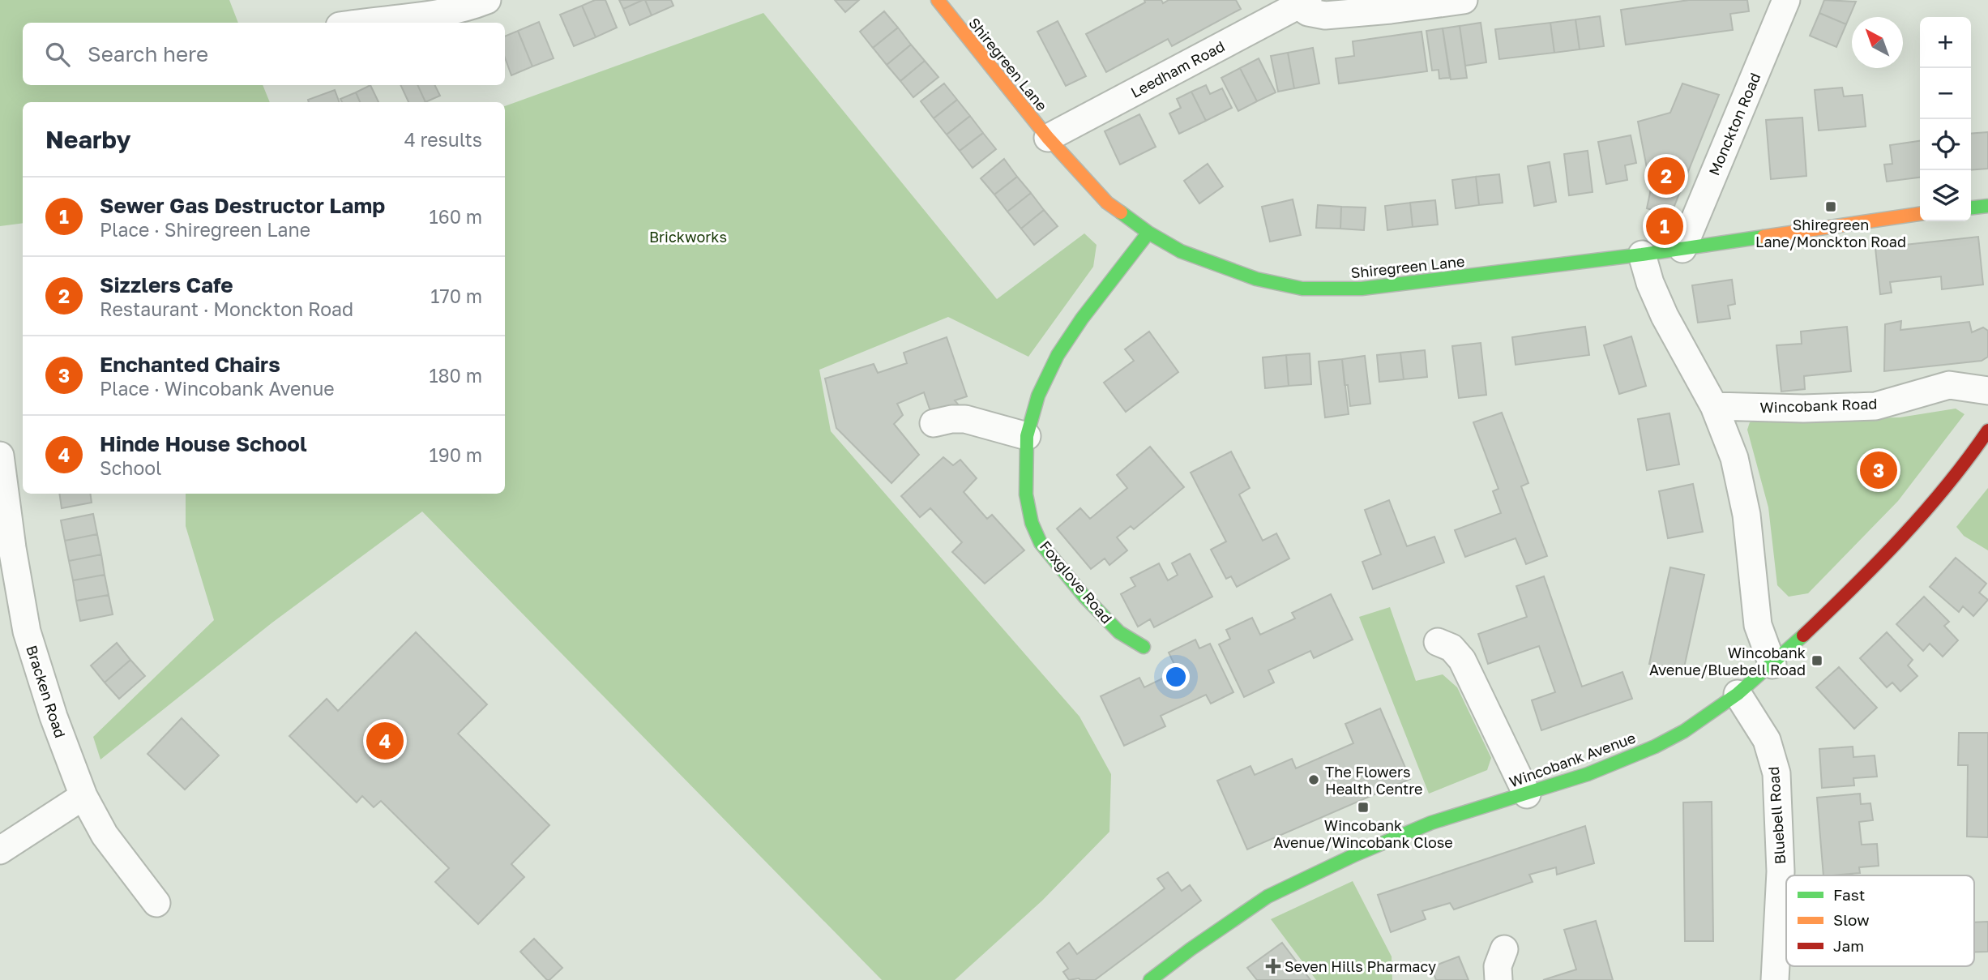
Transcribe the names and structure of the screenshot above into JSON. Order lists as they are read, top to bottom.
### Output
{
  "streets": {
    "street": [
      "Shiregreen Lane",
      "Leedham Road",
      "Monckton Road",
      "Wincobank Road",
      "Foxglove Road",
      "Bracken Road",
      "Wincobank Avenue",
      "Bluebell Road"
    ]
  },
  "crossings": [
    ["Shiregreen Lane", "Leedham Road"],
    ["Shiregreen Lane", "Monckton Road"],
    ["Shiregreen Lane", "Foxglove Road"],
    ["Wincobank Avenue", "Bluebell Road"]
  ],
  "parks": ["Brickworks"],
  "places": {
    "transit": ["Shiregreen Lane/Monckton Road", "Wincobank Avenue/Bluebell Road", "Wincobank Avenue/Wincobank Close"],
    "other": ["The Flowers Health Centre"],
    "health": ["Seven Hills Pharmacy"]
  },
  "legend": ["Fast", "Slow", "Jam"],
  "north": "top left",
  "page": {
    "map_buttons": ["+", "−"],
    "search": "Search here",
    "heading": ["Nearby", "4 results"],
    "pins": [
      "2",
      "1",
      "3",
      "4"
    ],
    "list": [
      {
        "mark": "1",
        "name": "Sewer Gas Destructor Lamp",
        "note": "Place · Shiregreen Lane",
        "value": "160 m"
      },
      {
        "mark": "2",
        "name": "Sizzlers Cafe",
        "note": "Restaurant · Monckton Road",
        "value": "170 m"
      },
      {
        "mark": "3",
        "name": "Enchanted Chairs",
        "note": "Place · Wincobank Avenue",
        "value": "180 m"
      },
      {
        "mark": "4",
        "name": "Hinde House School",
        "note": "School",
        "value": "190 m"
      }
    ]
  }
}
